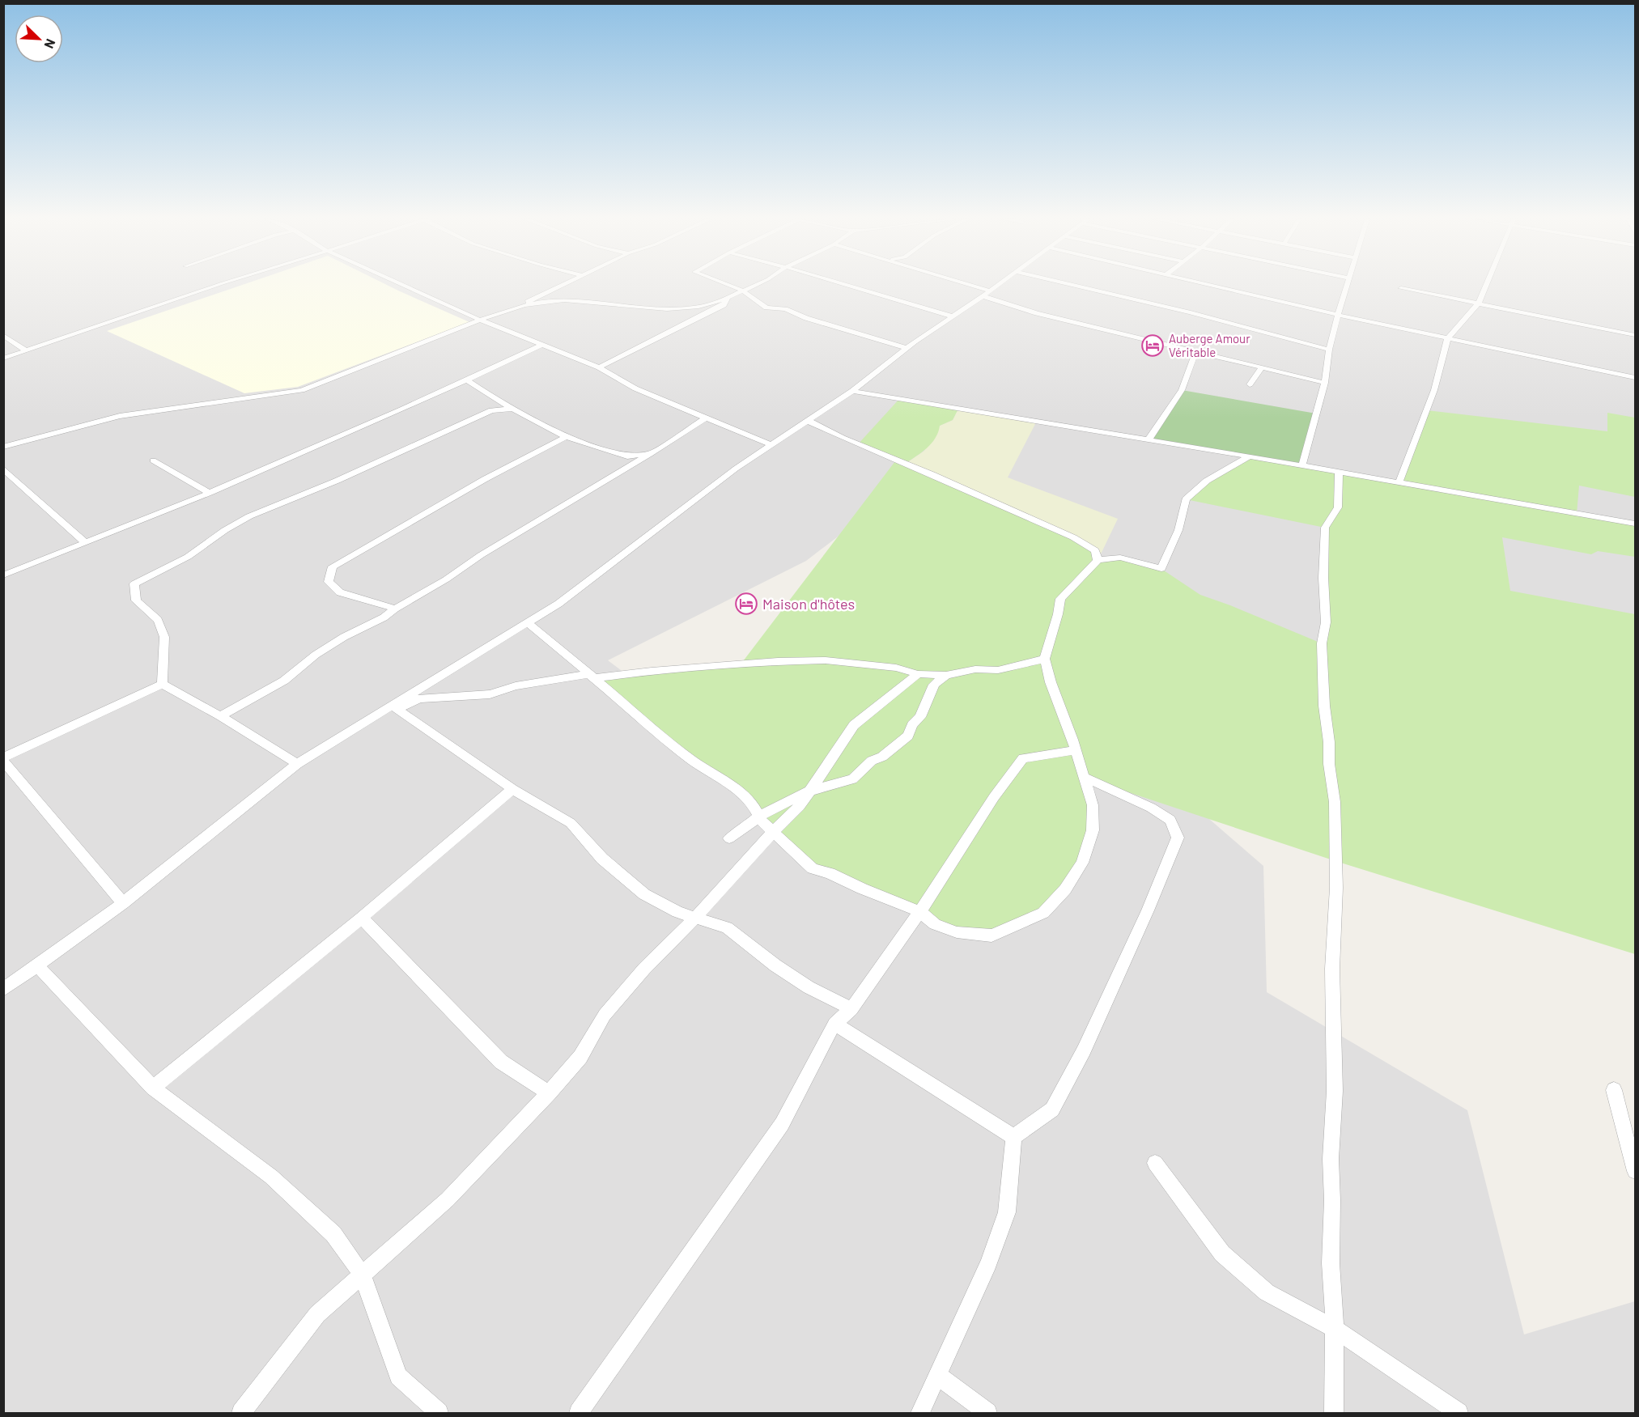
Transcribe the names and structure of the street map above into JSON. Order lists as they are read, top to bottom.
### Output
{
  "places": {
    "hotel": ["Auberge Amour Véritable", "Maison d'hôtes"]
  },
  "north": "bottom right"
}
